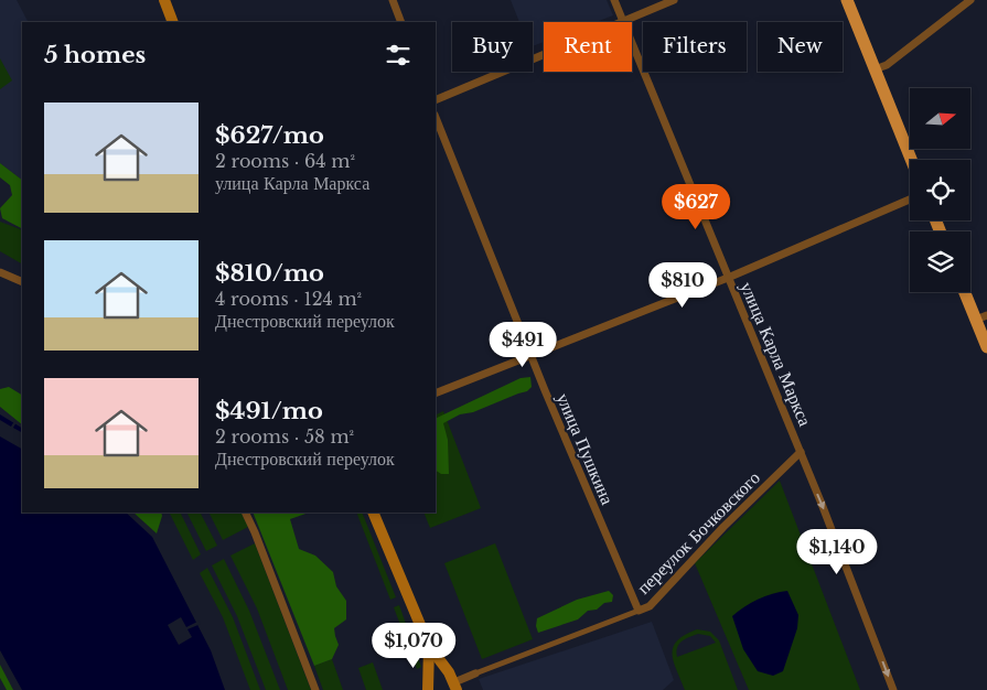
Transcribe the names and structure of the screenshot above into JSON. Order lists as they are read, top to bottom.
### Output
{
  "streets": {
    "street": ["улица Карла Маркса", "улица Пушкина", "переулок Бочковского"]
  },
  "crossings": [
    ["улица Карла Маркса", "переулок Бочковского"],
    ["улица Пушкина", "переулок Бочковского"]
  ],
  "one_way": ["улица Карла Маркса"],
  "north": "right",
  "page": {
    "chip": [
      "Buy",
      "Rent",
      "Filters",
      "New"
    ],
    "heading": "5 homes",
    "list": [
      {
        "name": "$627/mo",
        "note": "2 rooms · 64 m² · улица Карла Маркса"
      },
      {
        "name": "$810/mo",
        "note": "4 rooms · 124 m² · Днестровский переулок"
      },
      {
        "name": "$491/mo",
        "note": "2 rooms · 58 m² · Днестровский переулок"
      }
    ],
    "price": [
      "$627",
      "$810",
      "$491",
      "$1,140",
      "$1,070"
    ]
  }
}
